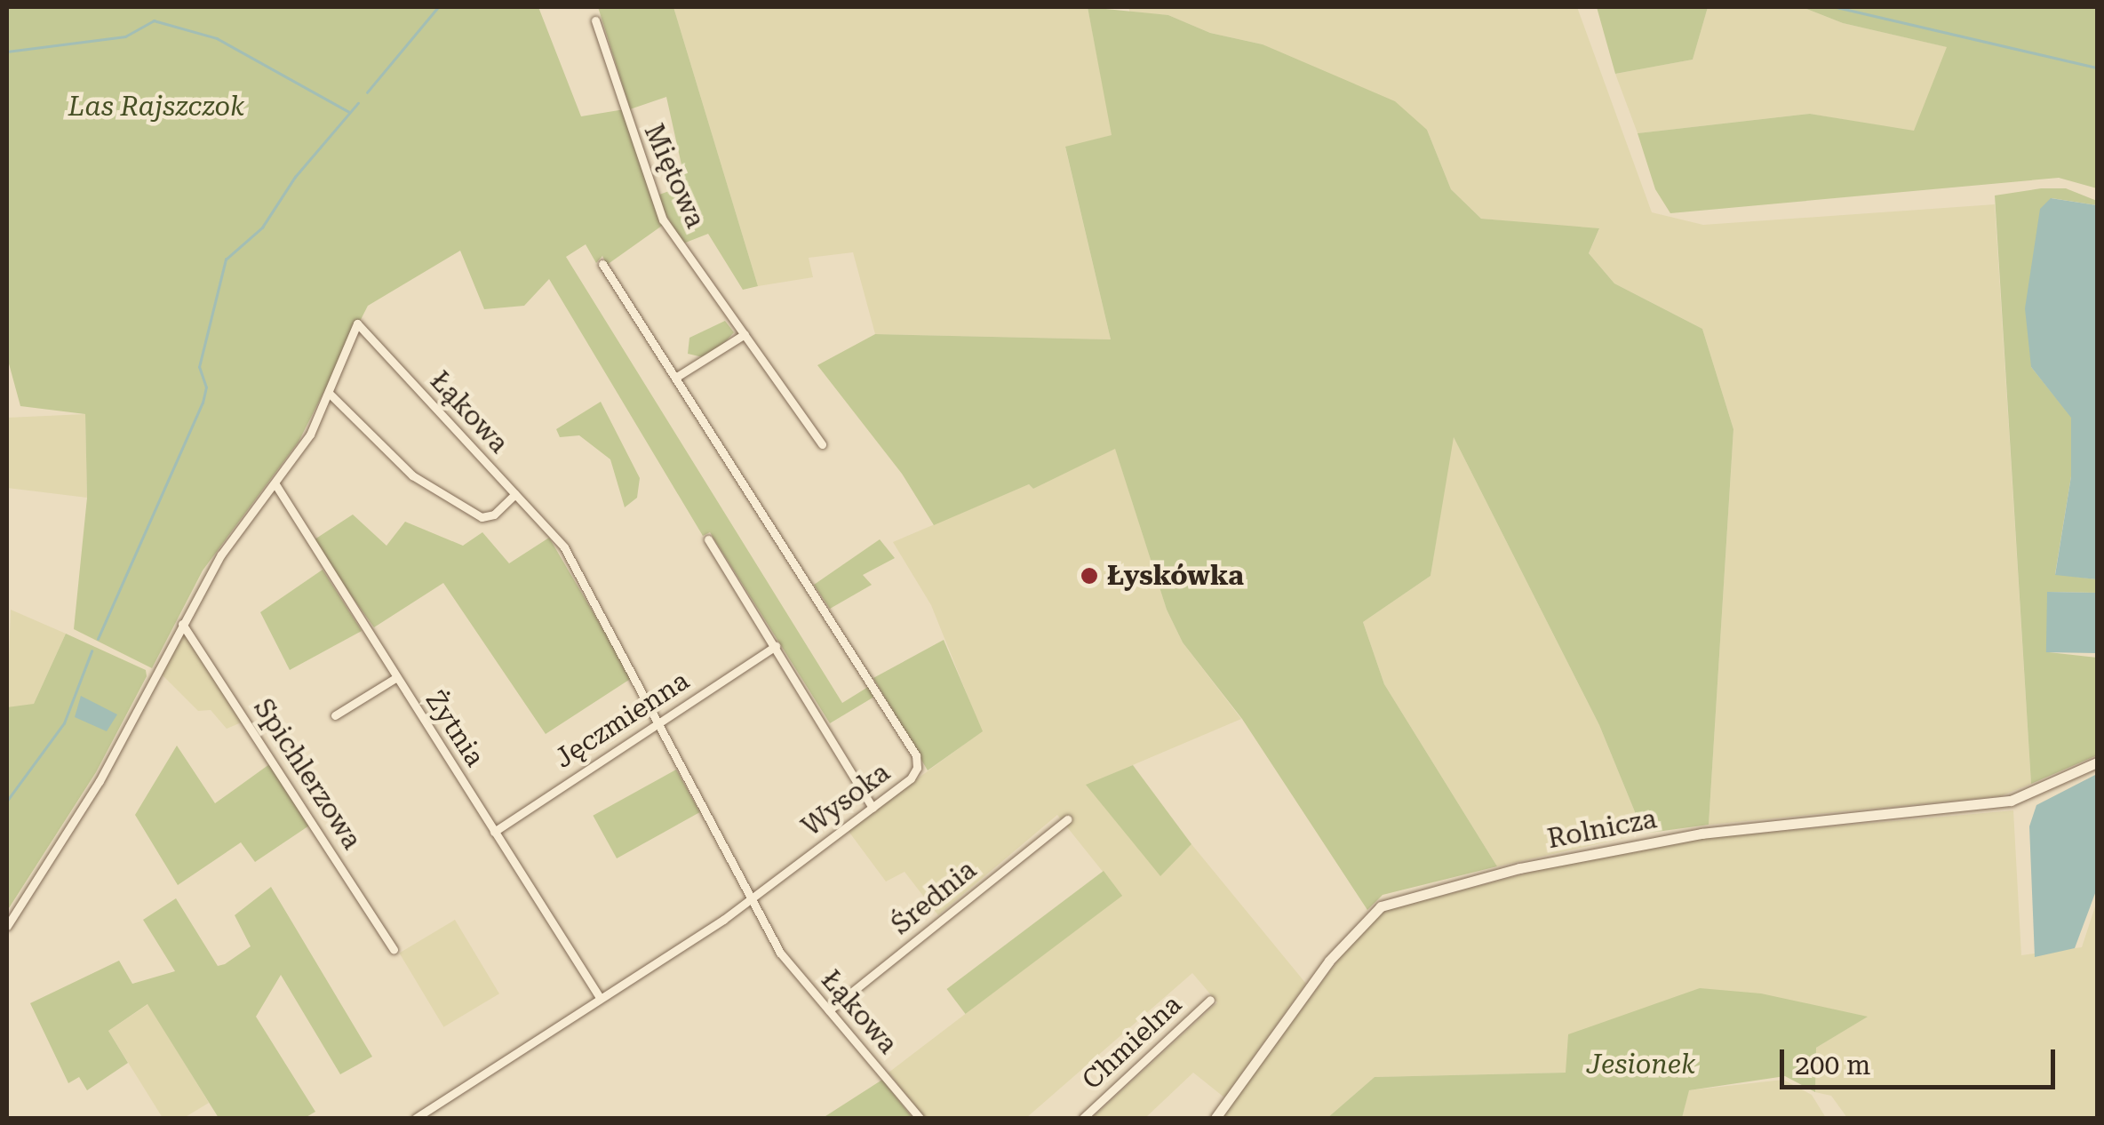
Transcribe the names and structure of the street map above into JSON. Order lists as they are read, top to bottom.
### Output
{
  "streets": {
    "street": [
      "Miętowa",
      "Łąkowa",
      "Jęczmienna",
      "Żytnia",
      "Spichlerzowa",
      "Wysoka",
      "Rolnicza",
      "Średnia",
      "Chmielna"
    ]
  },
  "crossings": [
    ["Łąkowa", "Jęczmienna"],
    ["Łąkowa", "Żytnia"],
    ["Łąkowa", "Spichlerzowa"],
    ["Łąkowa", "Wysoka"],
    ["Łąkowa", "Średnia"],
    ["Jęczmienna", "Żytnia"],
    ["Żytnia", "Wysoka"]
  ],
  "parks": ["Las Rajszczok", "Jesionek"],
  "places": ["Łyskówka"],
  "scale_bar": "200 m"
}
